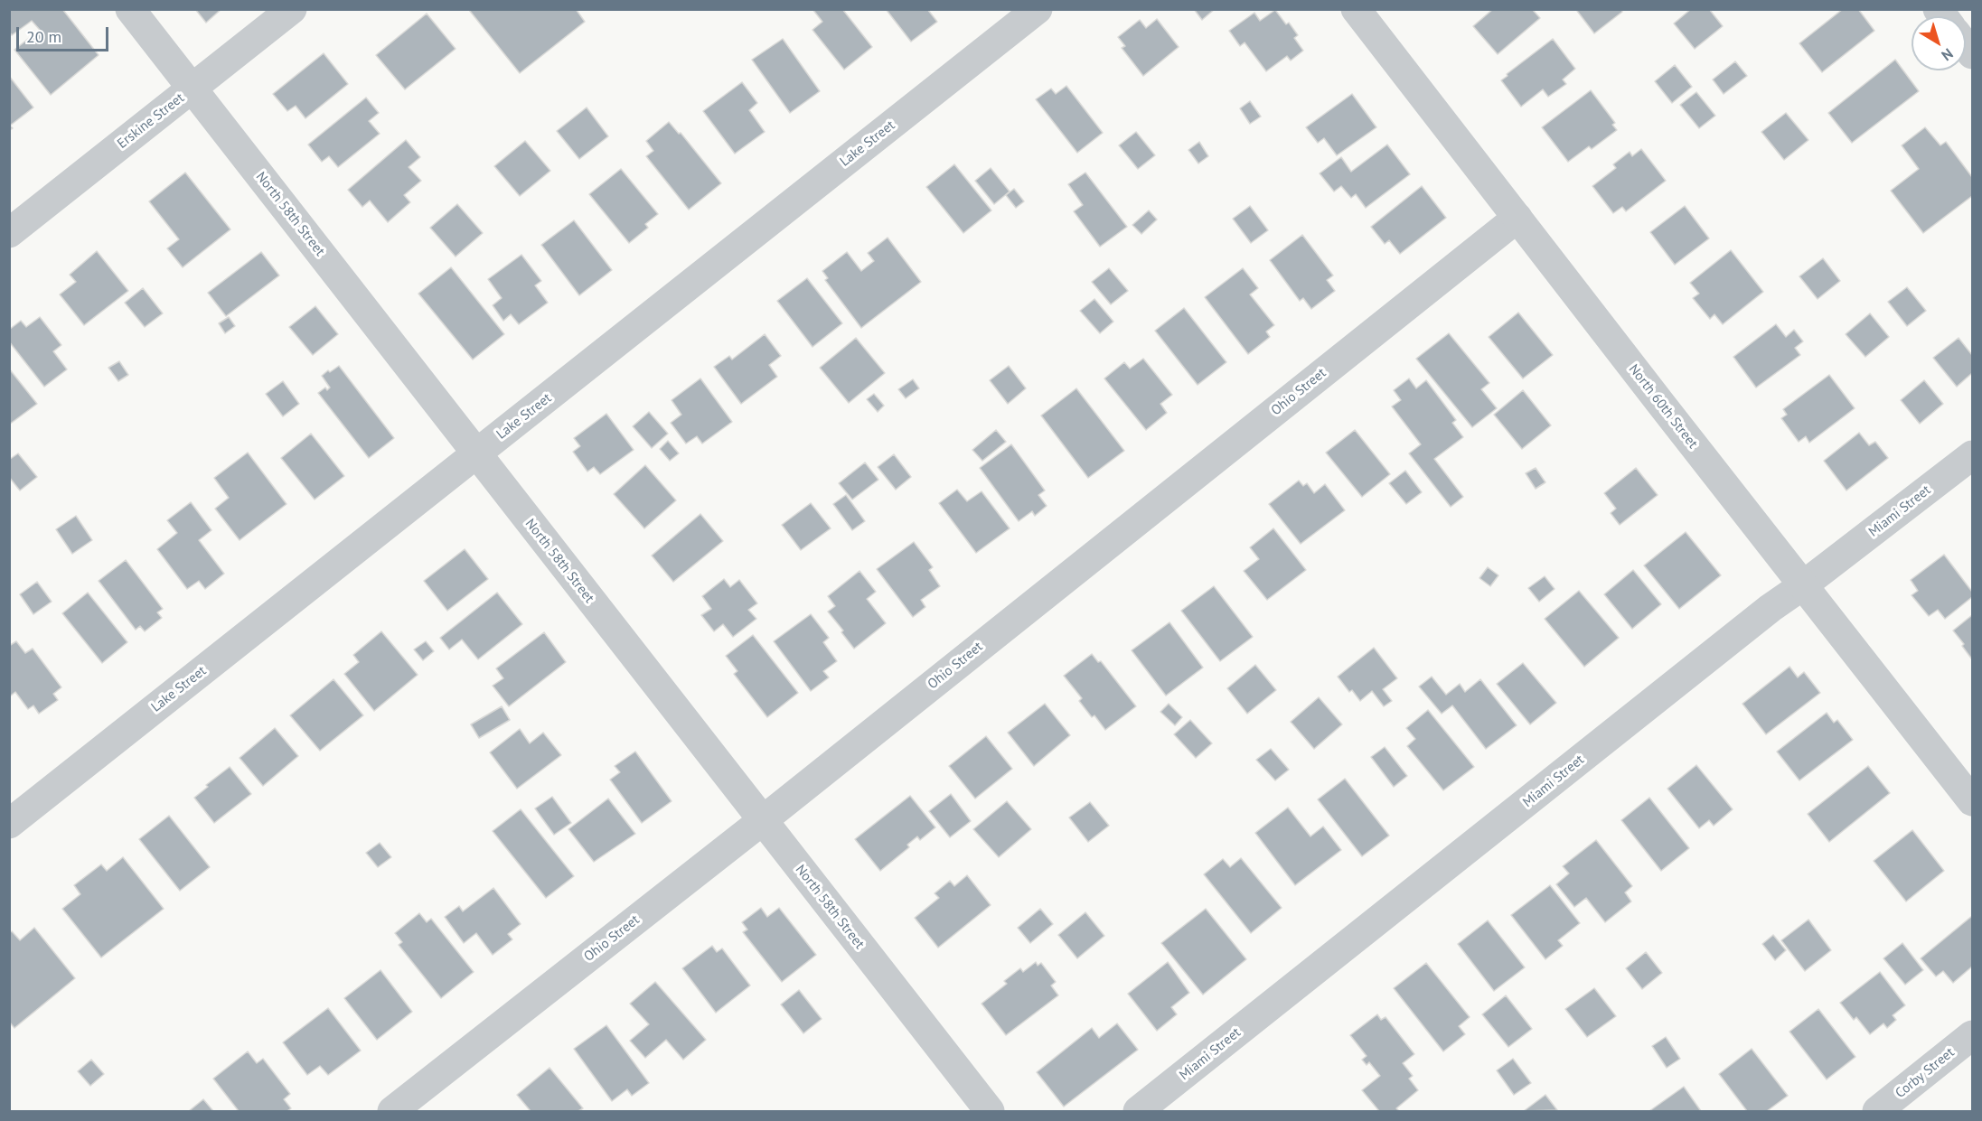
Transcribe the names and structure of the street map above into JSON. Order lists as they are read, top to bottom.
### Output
{
  "streets": {
    "street": [
      "Erskine Street",
      "Lake Street",
      "North 58th Street",
      "Ohio Street",
      "North 60th Street",
      "Miami Street",
      "Corby Street"
    ]
  },
  "crossings": [
    ["Erskine Street", "North 58th Street"],
    ["Lake Street", "North 58th Street"],
    ["North 58th Street", "Ohio Street"],
    ["Ohio Street", "North 60th Street"],
    ["North 60th Street", "Miami Street"]
  ],
  "scale_bar": "20 m",
  "north": "bottom right"
}
